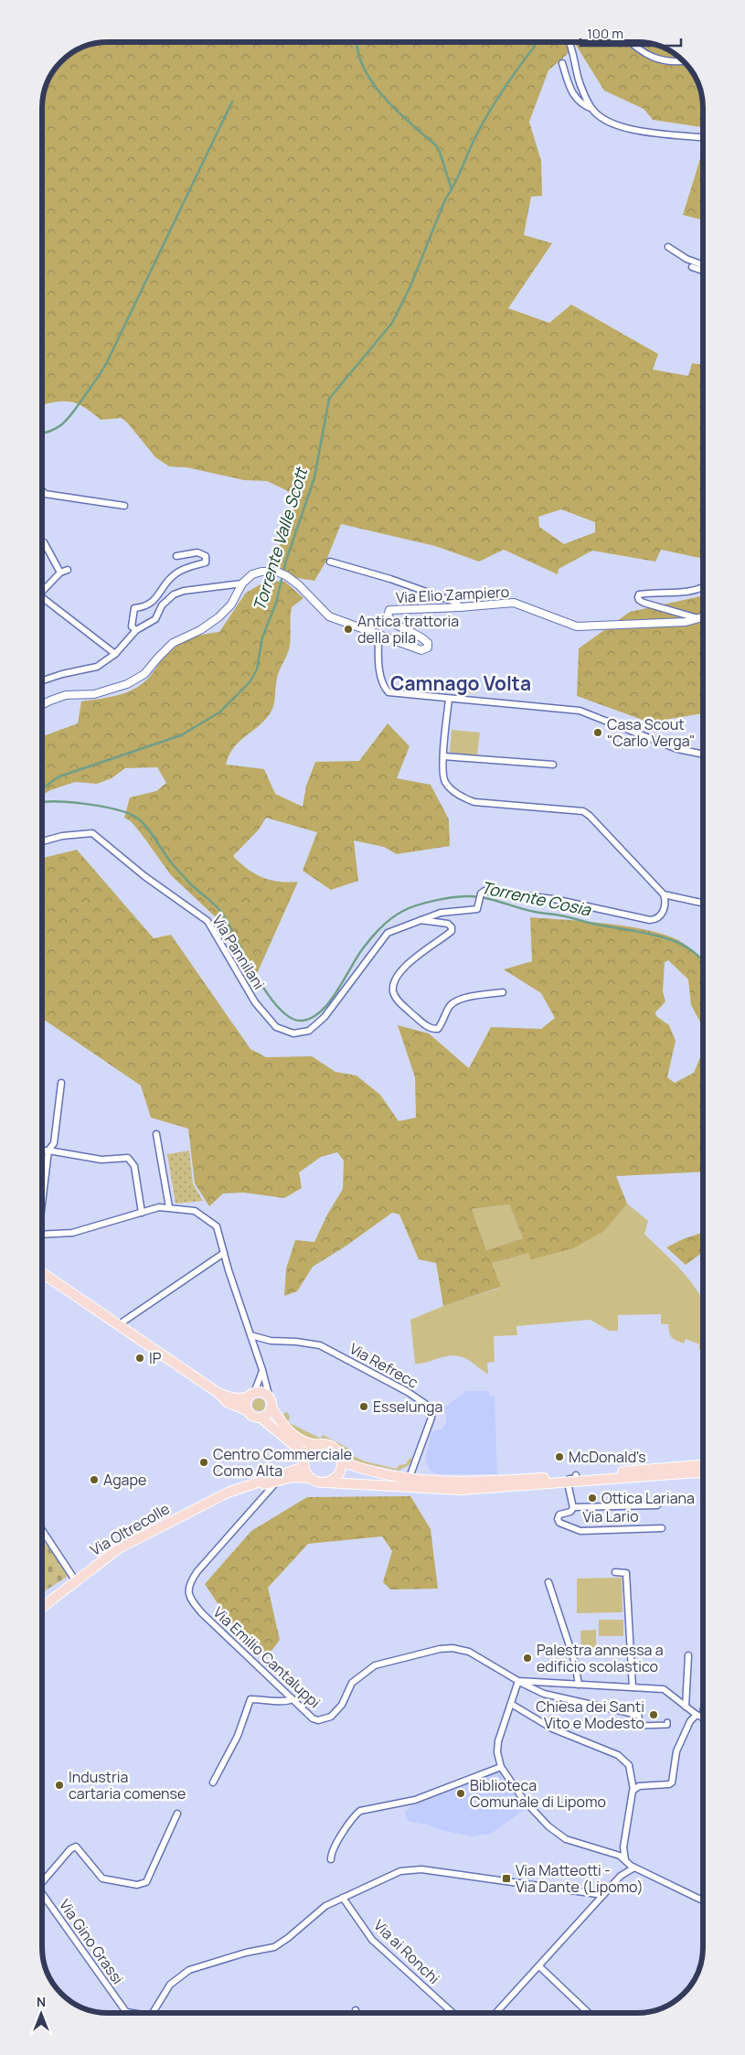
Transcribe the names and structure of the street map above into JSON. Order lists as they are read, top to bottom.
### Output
{
  "streets": {
    "main road": ["Via Oltrecolle"],
    "street": [
      "Via Elio Zampiero",
      "Via Pannilani",
      "Via Refrecc",
      "Via Lario",
      "Via Emilio Cantaluppi",
      "Via Gino Grassi",
      "Via ai Ronchi"
    ]
  },
  "crossings": [
    ["Via Oltrecolle", "Via Emilio Cantaluppi"]
  ],
  "districts": ["Camnago Volta"],
  "water": ["Torrente Valle Scott", "Torrente Cosia"],
  "places": {
    "other": [
      "Antica trattoria della pila",
      "Casa Scout \"Carlo Verga\"",
      "IP",
      "Esselunga",
      "McDonald's",
      "Centro Commerciale Como Alta",
      "Agape",
      "Ottica Lariana",
      "Palestra annessa a edificio scolastico",
      "Chiesa dei Santi Vito e Modesto",
      "Industria cartaria comense",
      "Biblioteca Comunale di Lipomo"
    ],
    "transit": ["Via Matteotti - Via Dante (Lipomo)"]
  },
  "scale_bar": "100 m",
  "north": "top"
}
